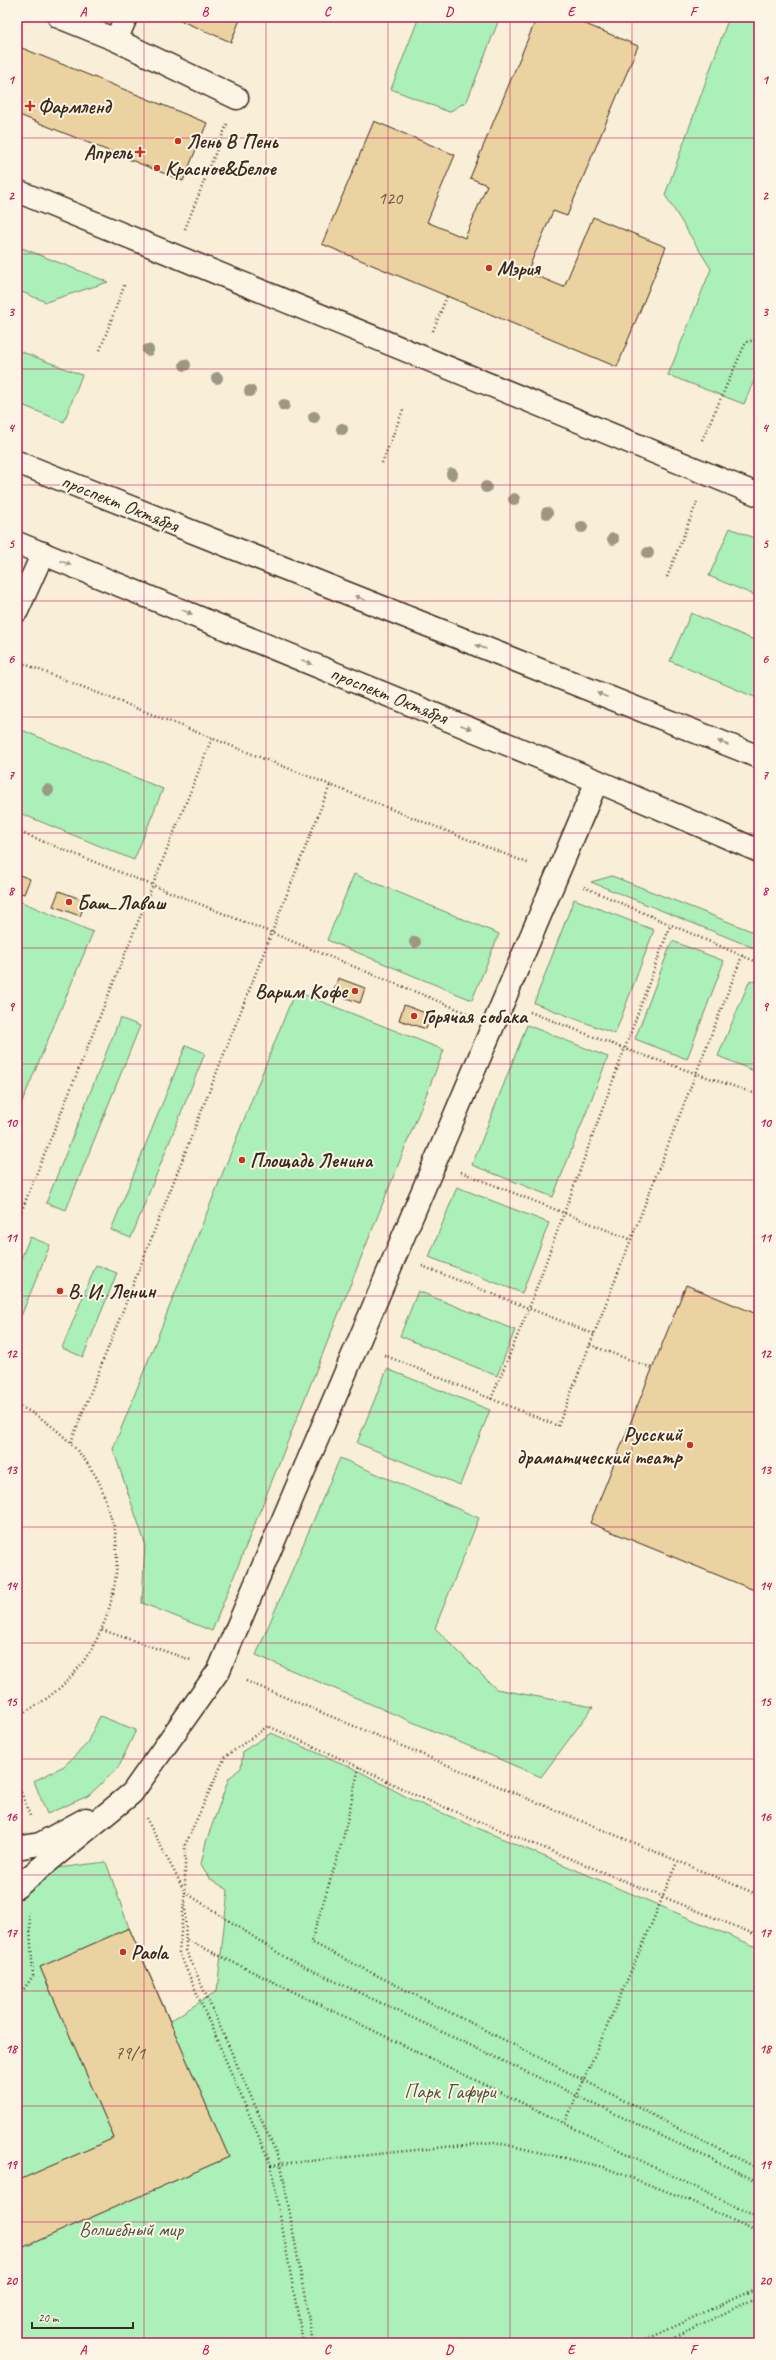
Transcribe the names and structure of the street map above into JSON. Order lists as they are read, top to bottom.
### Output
{
  "streets": {
    "main road": ["проспект Октября"]
  },
  "parks": ["Парк Гафури", "Волшебный мир"],
  "places": {
    "health": ["Фармленд", "Апрель"],
    "other": [
      "Лень В Пень",
      "Красное&Белое",
      "Мэрия",
      "Баш_Лаваш",
      "Варим Кофе",
      "Горячая собака",
      "Площадь Ленина",
      "В. И. Ленин",
      "Русский драматический театр",
      "Paola"
    ]
  },
  "house_numbers": ["120", "79/1"],
  "scale_bar": "20 m",
  "grid": {
    "columns": [
      "A",
      "B",
      "C",
      "D",
      "E",
      "F"
    ],
    "rows": [
      "1",
      "2",
      "3",
      "4",
      "5",
      "6",
      "7",
      "8",
      "9",
      "10",
      "11",
      "12",
      "13",
      "14",
      "15",
      "16",
      "17",
      "18",
      "19",
      "20"
    ]
  }
}
